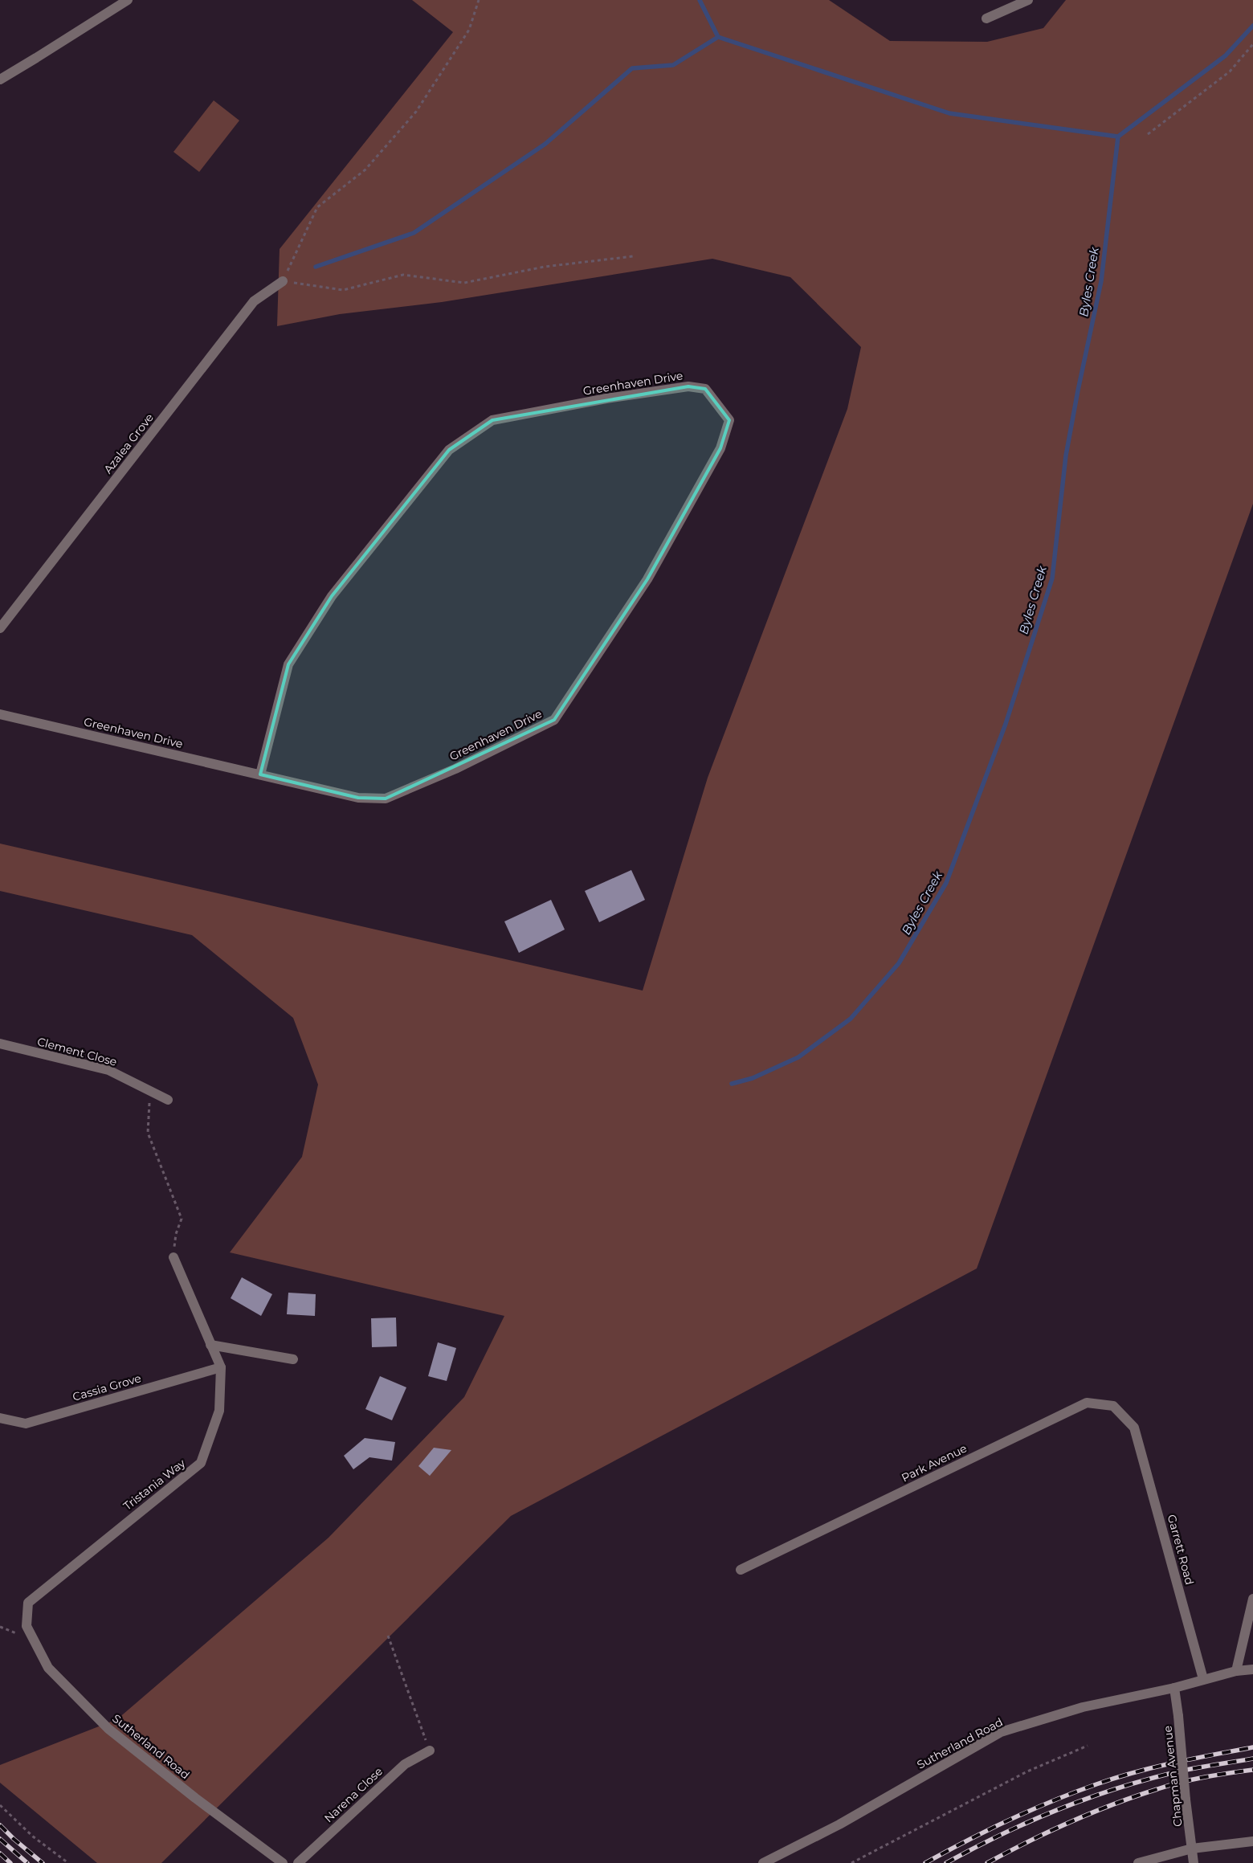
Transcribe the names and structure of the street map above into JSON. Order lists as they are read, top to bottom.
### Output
{
  "streets": {
    "street": [
      "Greenhaven Drive",
      "Azalea Grove",
      "Clement Close",
      "Cassia Grove",
      "Park Avenue",
      "Tristania Way",
      "Garrett Road",
      "Sutherland Road",
      "Chapman Avenue",
      "Narena Close"
    ]
  },
  "crossings": [
    ["Cassia Grove", "Tristania Way"],
    ["Park Avenue", "Garrett Road"],
    ["Tristania Way", "Sutherland Road"],
    ["Garrett Road", "Sutherland Road"],
    ["Sutherland Road", "Chapman Avenue"]
  ],
  "water": ["Byles Creek"]
}
